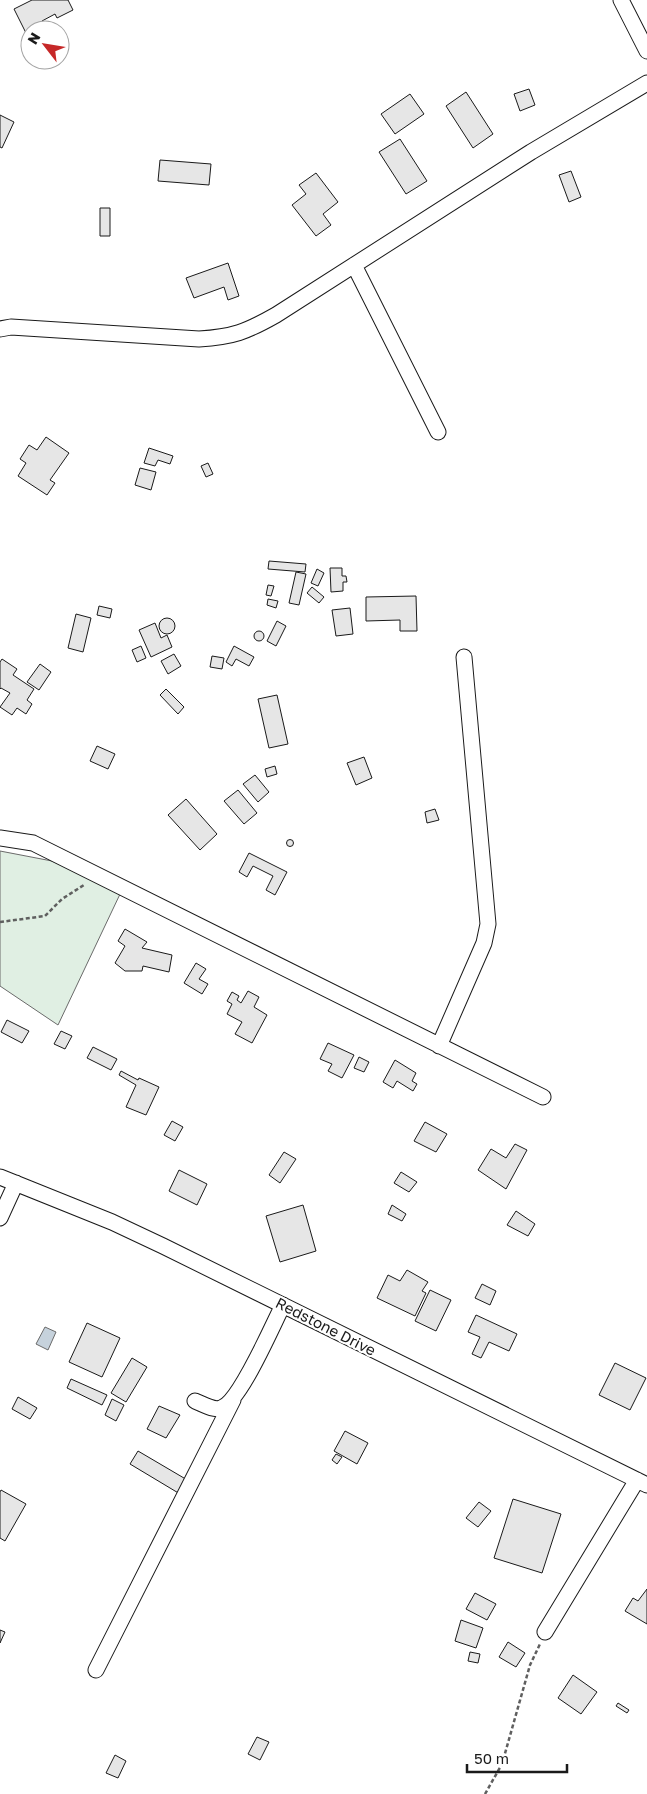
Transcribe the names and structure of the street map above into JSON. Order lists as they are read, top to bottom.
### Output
{
  "streets": {
    "street": ["Redstone Drive"]
  },
  "scale_bar": "50 m",
  "north": "top left"
}
